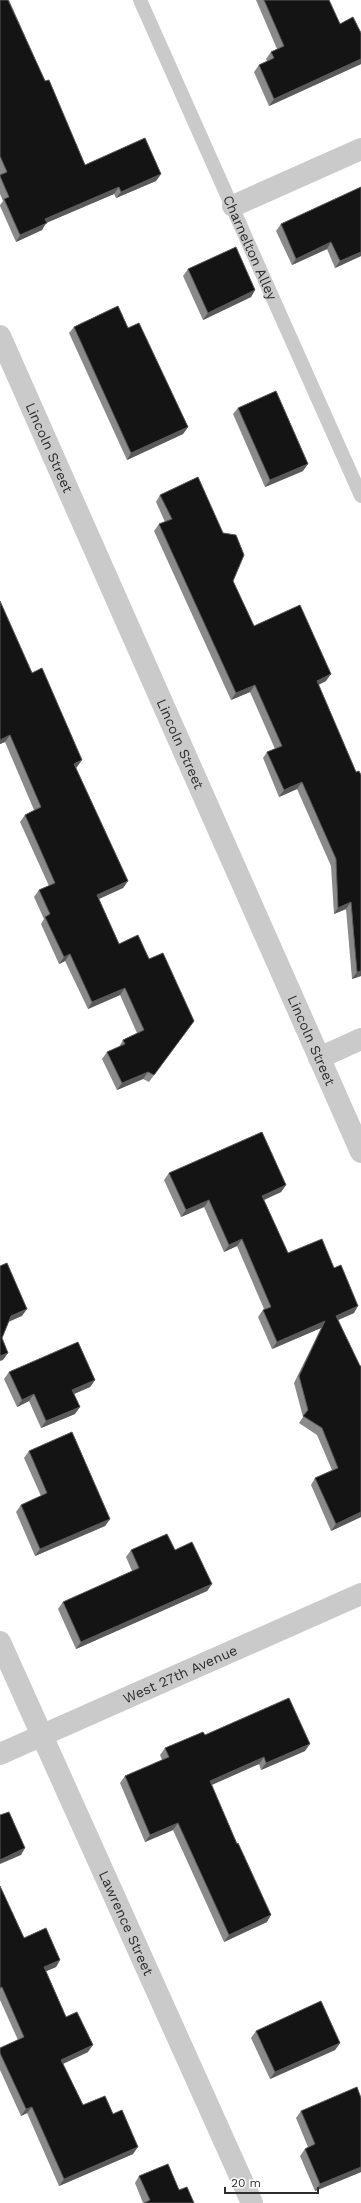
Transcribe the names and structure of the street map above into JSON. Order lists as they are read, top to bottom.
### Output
{
  "streets": {
    "street": ["Lincoln Street", "West 27th Avenue", "Lawrence Street"],
    "lane": ["Charnelton Alley"]
  },
  "crossings": [
    ["West 27th Avenue", "Lawrence Street"]
  ],
  "scale_bar": "20 m"
}
